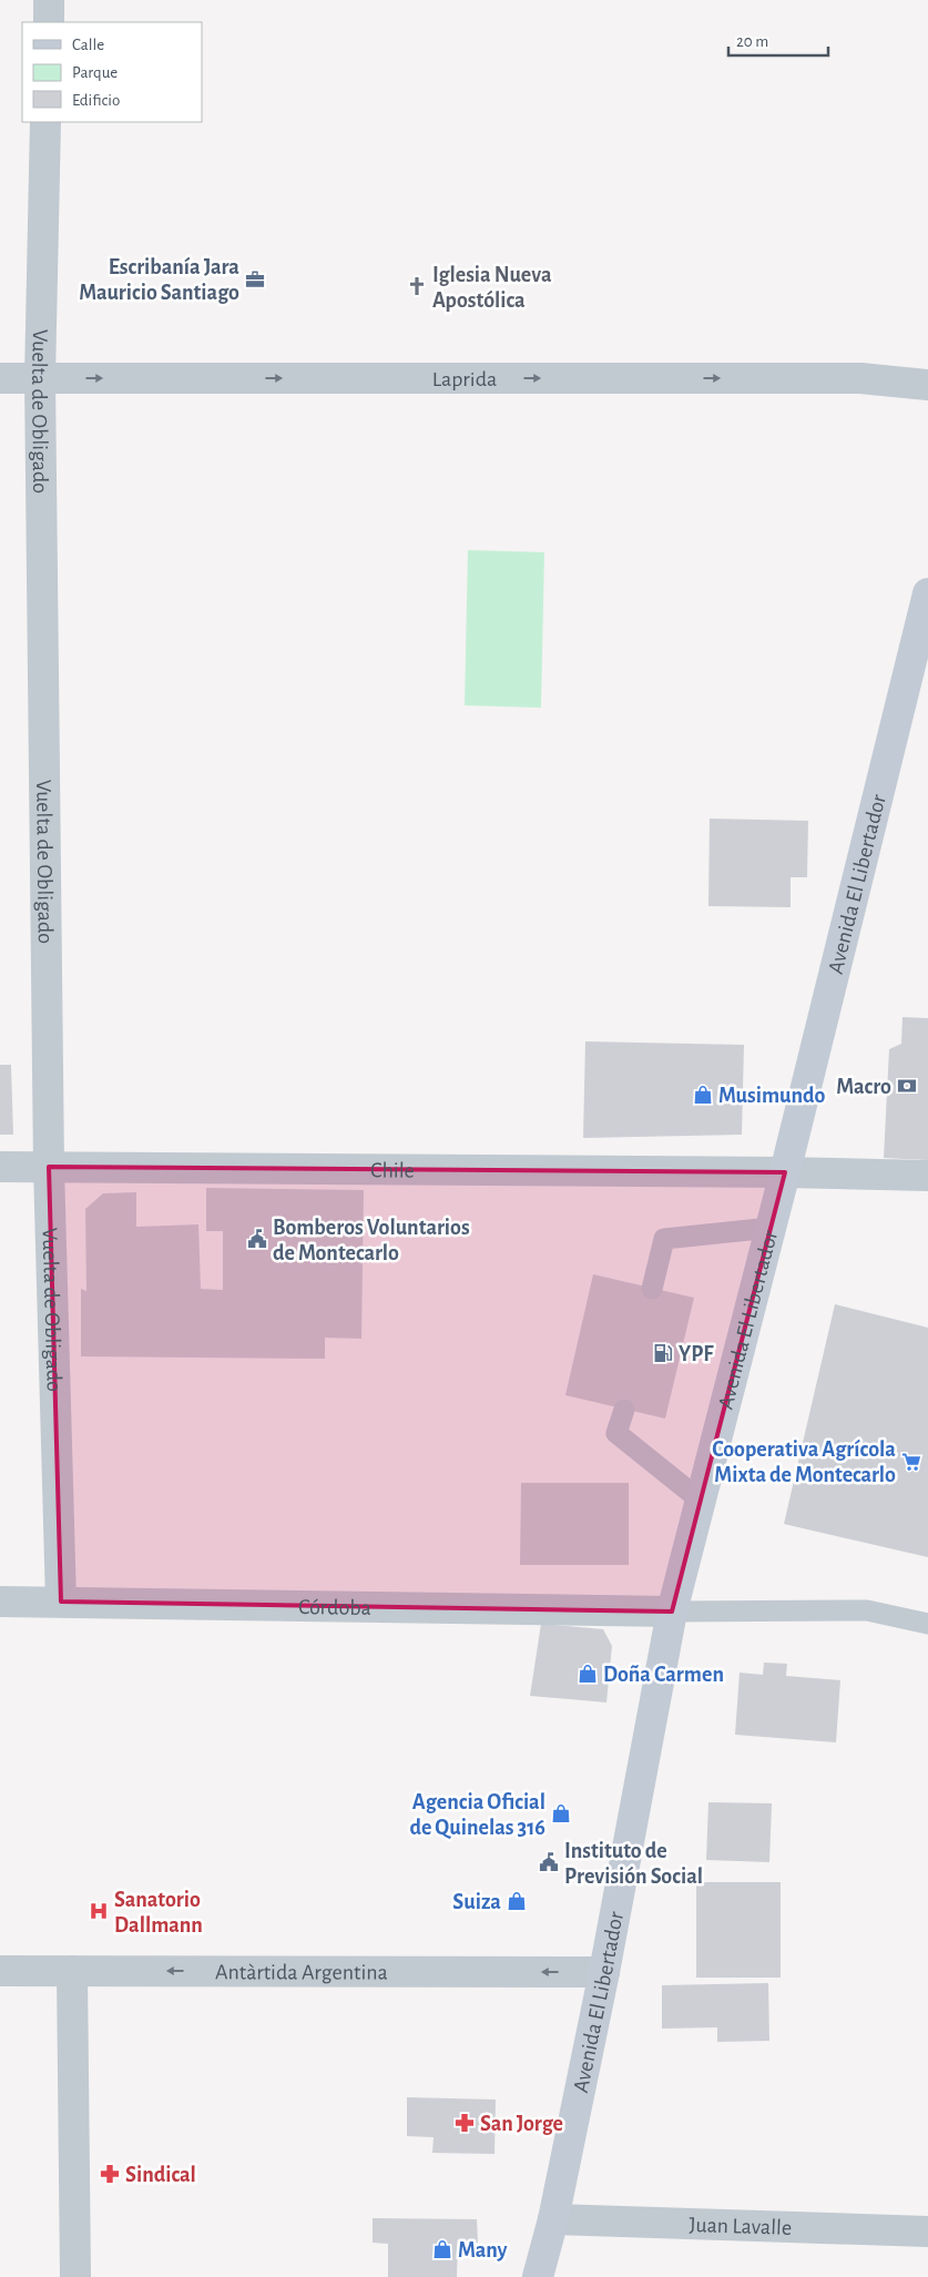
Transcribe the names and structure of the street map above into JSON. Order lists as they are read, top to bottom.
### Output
{
  "streets": {
    "main road": ["Avenida El Libertador"],
    "street": [
      "Laprida",
      "Vuelta de Obligado",
      "Chile",
      "Córdoba",
      "Antàrtida Argentina",
      "Juan Lavalle"
    ]
  },
  "crossings": [
    ["Laprida", "Vuelta de Obligado"],
    ["Vuelta de Obligado", "Chile"],
    ["Vuelta de Obligado", "Córdoba"],
    ["Avenida El Libertador", "Chile"],
    ["Avenida El Libertador", "Córdoba"],
    ["Avenida El Libertador", "Antàrtida Argentina"],
    ["Avenida El Libertador", "Juan Lavalle"]
  ],
  "one_way": ["Laprida", "Antàrtida Argentina"],
  "places": {
    "office": ["Escribanía Jara Mauricio Santiago"],
    "church": ["Iglesia Nueva Apostólica"],
    "bank": ["Macro"],
    "shop": [
      "Musimundo",
      "Doña Carmen",
      "Agencia Oficial de Quinelas 316",
      "Suiza",
      "Many"
    ],
    "public building": ["Bomberos Voluntarios de Montecarlo", "Instituto de Previsión Social"],
    "fuel station": ["YPF"],
    "supermarket": ["Cooperativa Agrícola Mixta de Montecarlo"],
    "hospital": ["Sanatorio Dallmann"],
    "pharmacy": ["San Jorge", "Sindical"]
  },
  "legend": ["Calle", "Parque", "Edificio"],
  "scale_bar": "20 m"
}
